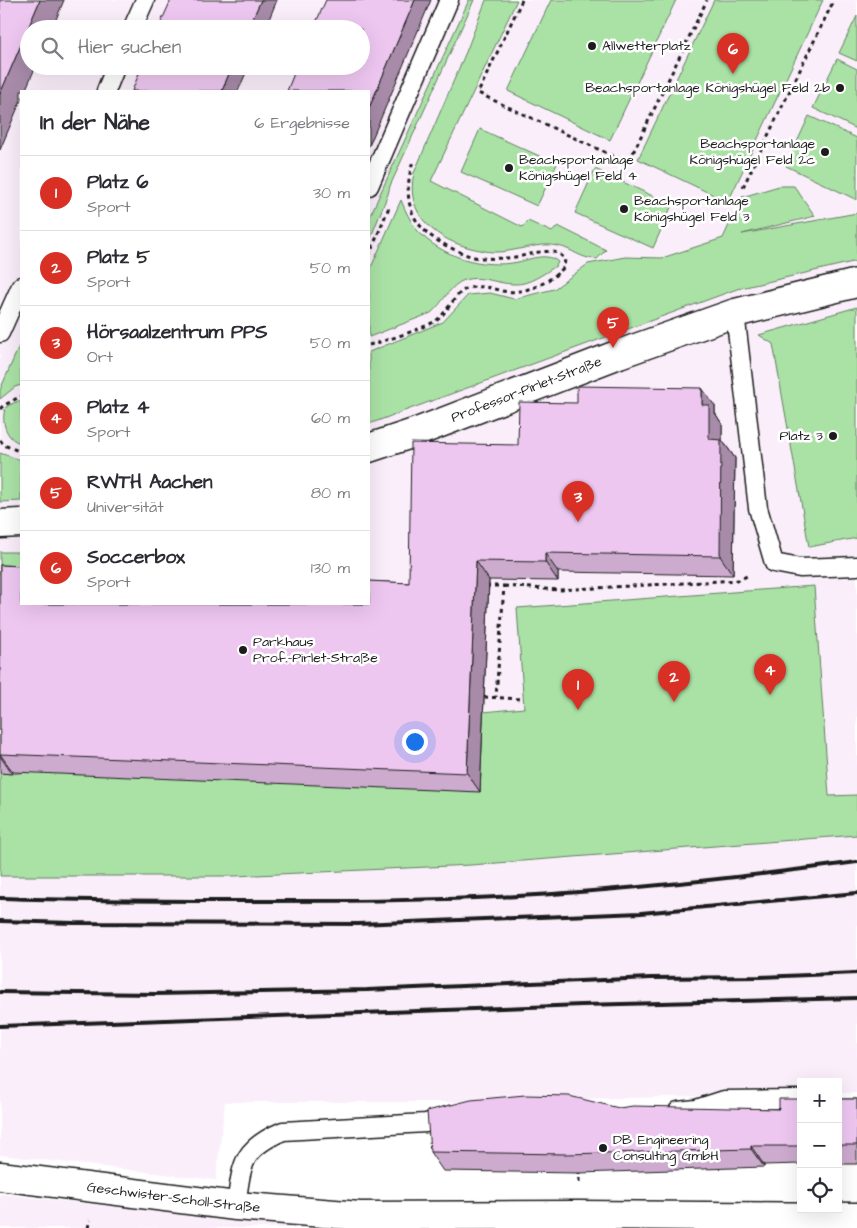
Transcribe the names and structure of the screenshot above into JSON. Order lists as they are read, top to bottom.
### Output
{
  "streets": {
    "street": ["Professor-Pirlet-Straße", "Geschwister-Scholl-Straße"]
  },
  "places": [
    "Allwetterplatz",
    "Beachsportanlage Königshügel Feld 2b",
    "Beachsportanlage Königshügel Feld 2c",
    "Beachsportanlage Königshügel Feld 4",
    "Beachsportanlage Königshügel Feld 3",
    "Platz 3",
    "Parkhaus Prof.-Pirlet-Straße",
    "DB Engineering Consulting GmbH"
  ],
  "page": {
    "search": "Hier suchen",
    "pins": [
      "6",
      "5",
      "3",
      "4",
      "2",
      "1"
    ],
    "heading": ["In der Nähe", "6 Ergebnisse"],
    "list": [
      {
        "mark": "1",
        "name": "Platz 6",
        "note": "Sport",
        "value": "30 m"
      },
      {
        "mark": "2",
        "name": "Platz 5",
        "note": "Sport",
        "value": "50 m"
      },
      {
        "mark": "3",
        "name": "Hörsaalzentrum PPS",
        "note": "Ort",
        "value": "50 m"
      },
      {
        "mark": "4",
        "name": "Platz 4",
        "note": "Sport",
        "value": "60 m"
      },
      {
        "mark": "5",
        "name": "RWTH Aachen",
        "note": "Universität",
        "value": "80 m"
      },
      {
        "mark": "6",
        "name": "Soccerbox",
        "note": "Sport",
        "value": "130 m"
      }
    ],
    "map_buttons": ["+", "−"]
  }
}
